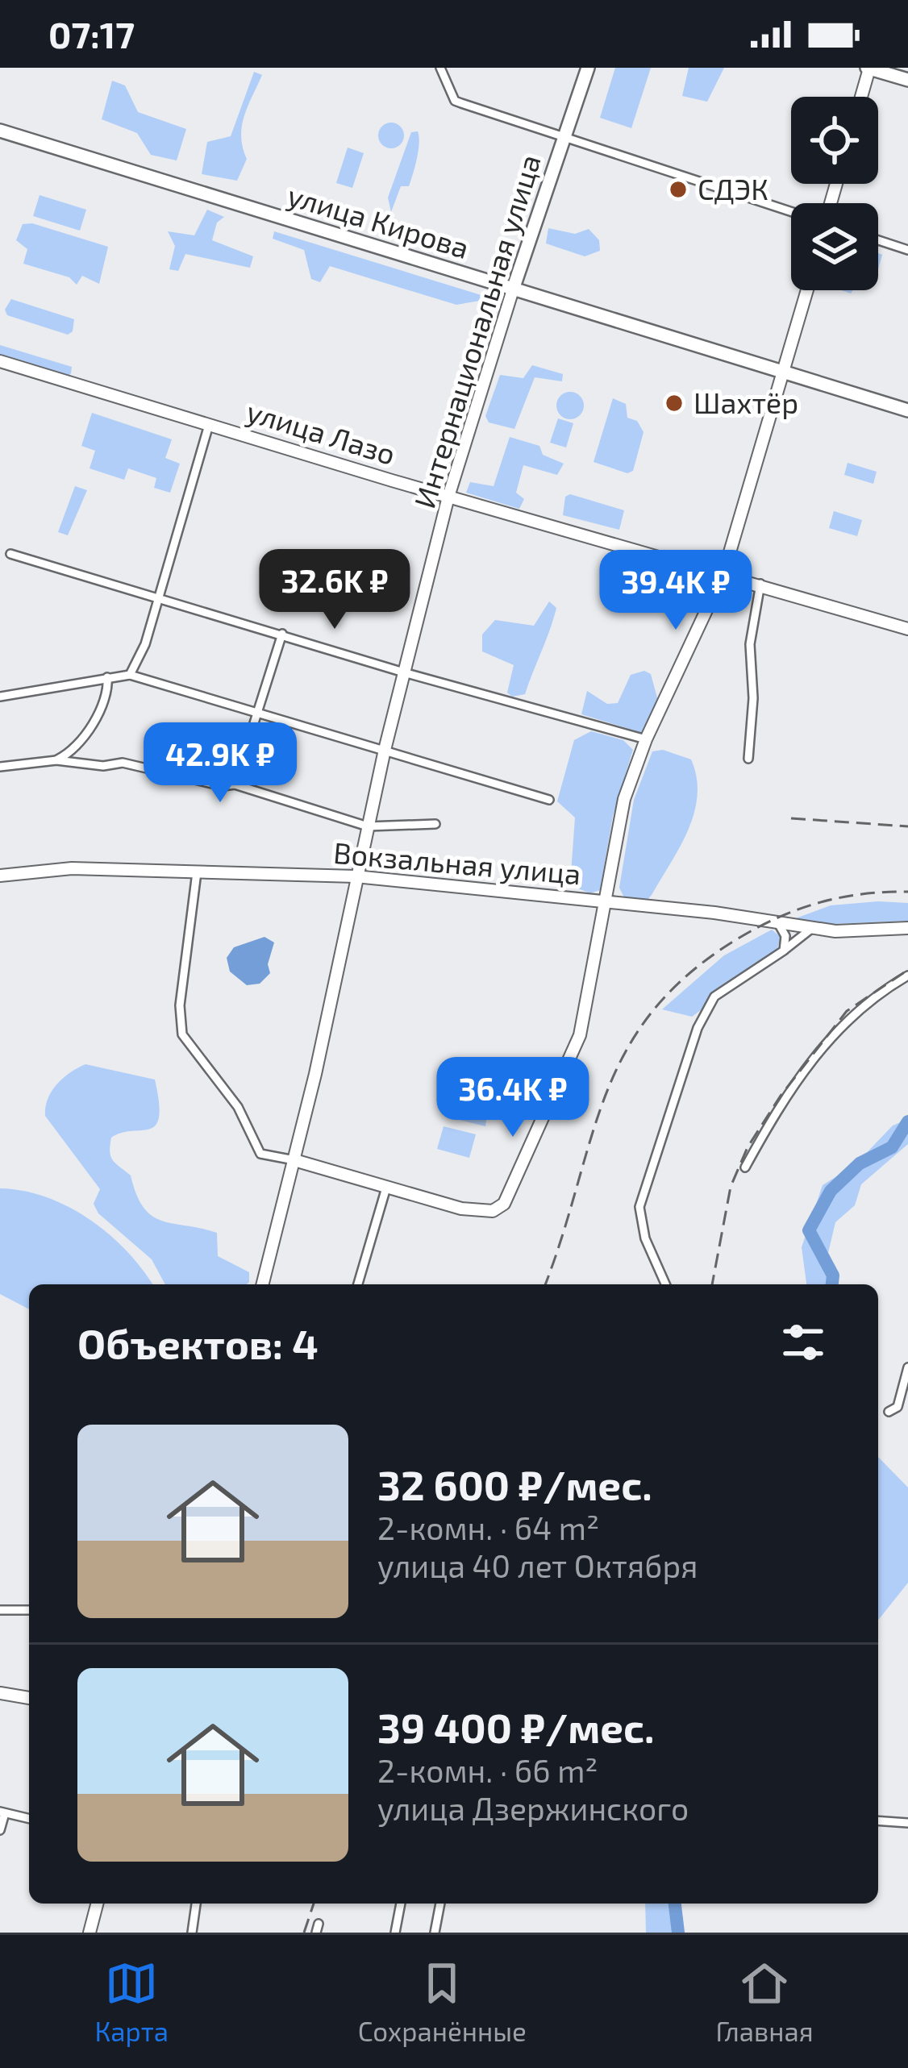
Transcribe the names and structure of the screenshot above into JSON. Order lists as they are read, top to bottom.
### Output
{
  "streets": {
    "main road": [
      "улица Кирова",
      "Интернациональная улица",
      "улица Лазо",
      "Вокзальная улица"
    ]
  },
  "crossings": [
    ["улица Кирова", "Интернациональная улица"],
    ["Интернациональная улица", "улица Лазо"],
    ["Интернациональная улица", "Вокзальная улица"]
  ],
  "places": ["СДЭК", "Шахтёр"],
  "page": {
    "status": "07:17",
    "price": [
      "32.6K ₽",
      "39.4K ₽",
      "42.9K ₽",
      "36.4K ₽"
    ],
    "heading": "Объектов: 4",
    "list": [
      {
        "name": "32 600 ₽/мес.",
        "note": "2-комн. · 64 m² · улица 40 лет Октября"
      },
      {
        "name": "39 400 ₽/мес.",
        "note": "2-комн. · 66 m² · улица Дзержинского"
      }
    ],
    "tabs": ["Карта", "Сохранённые", "Главная"]
  }
}
